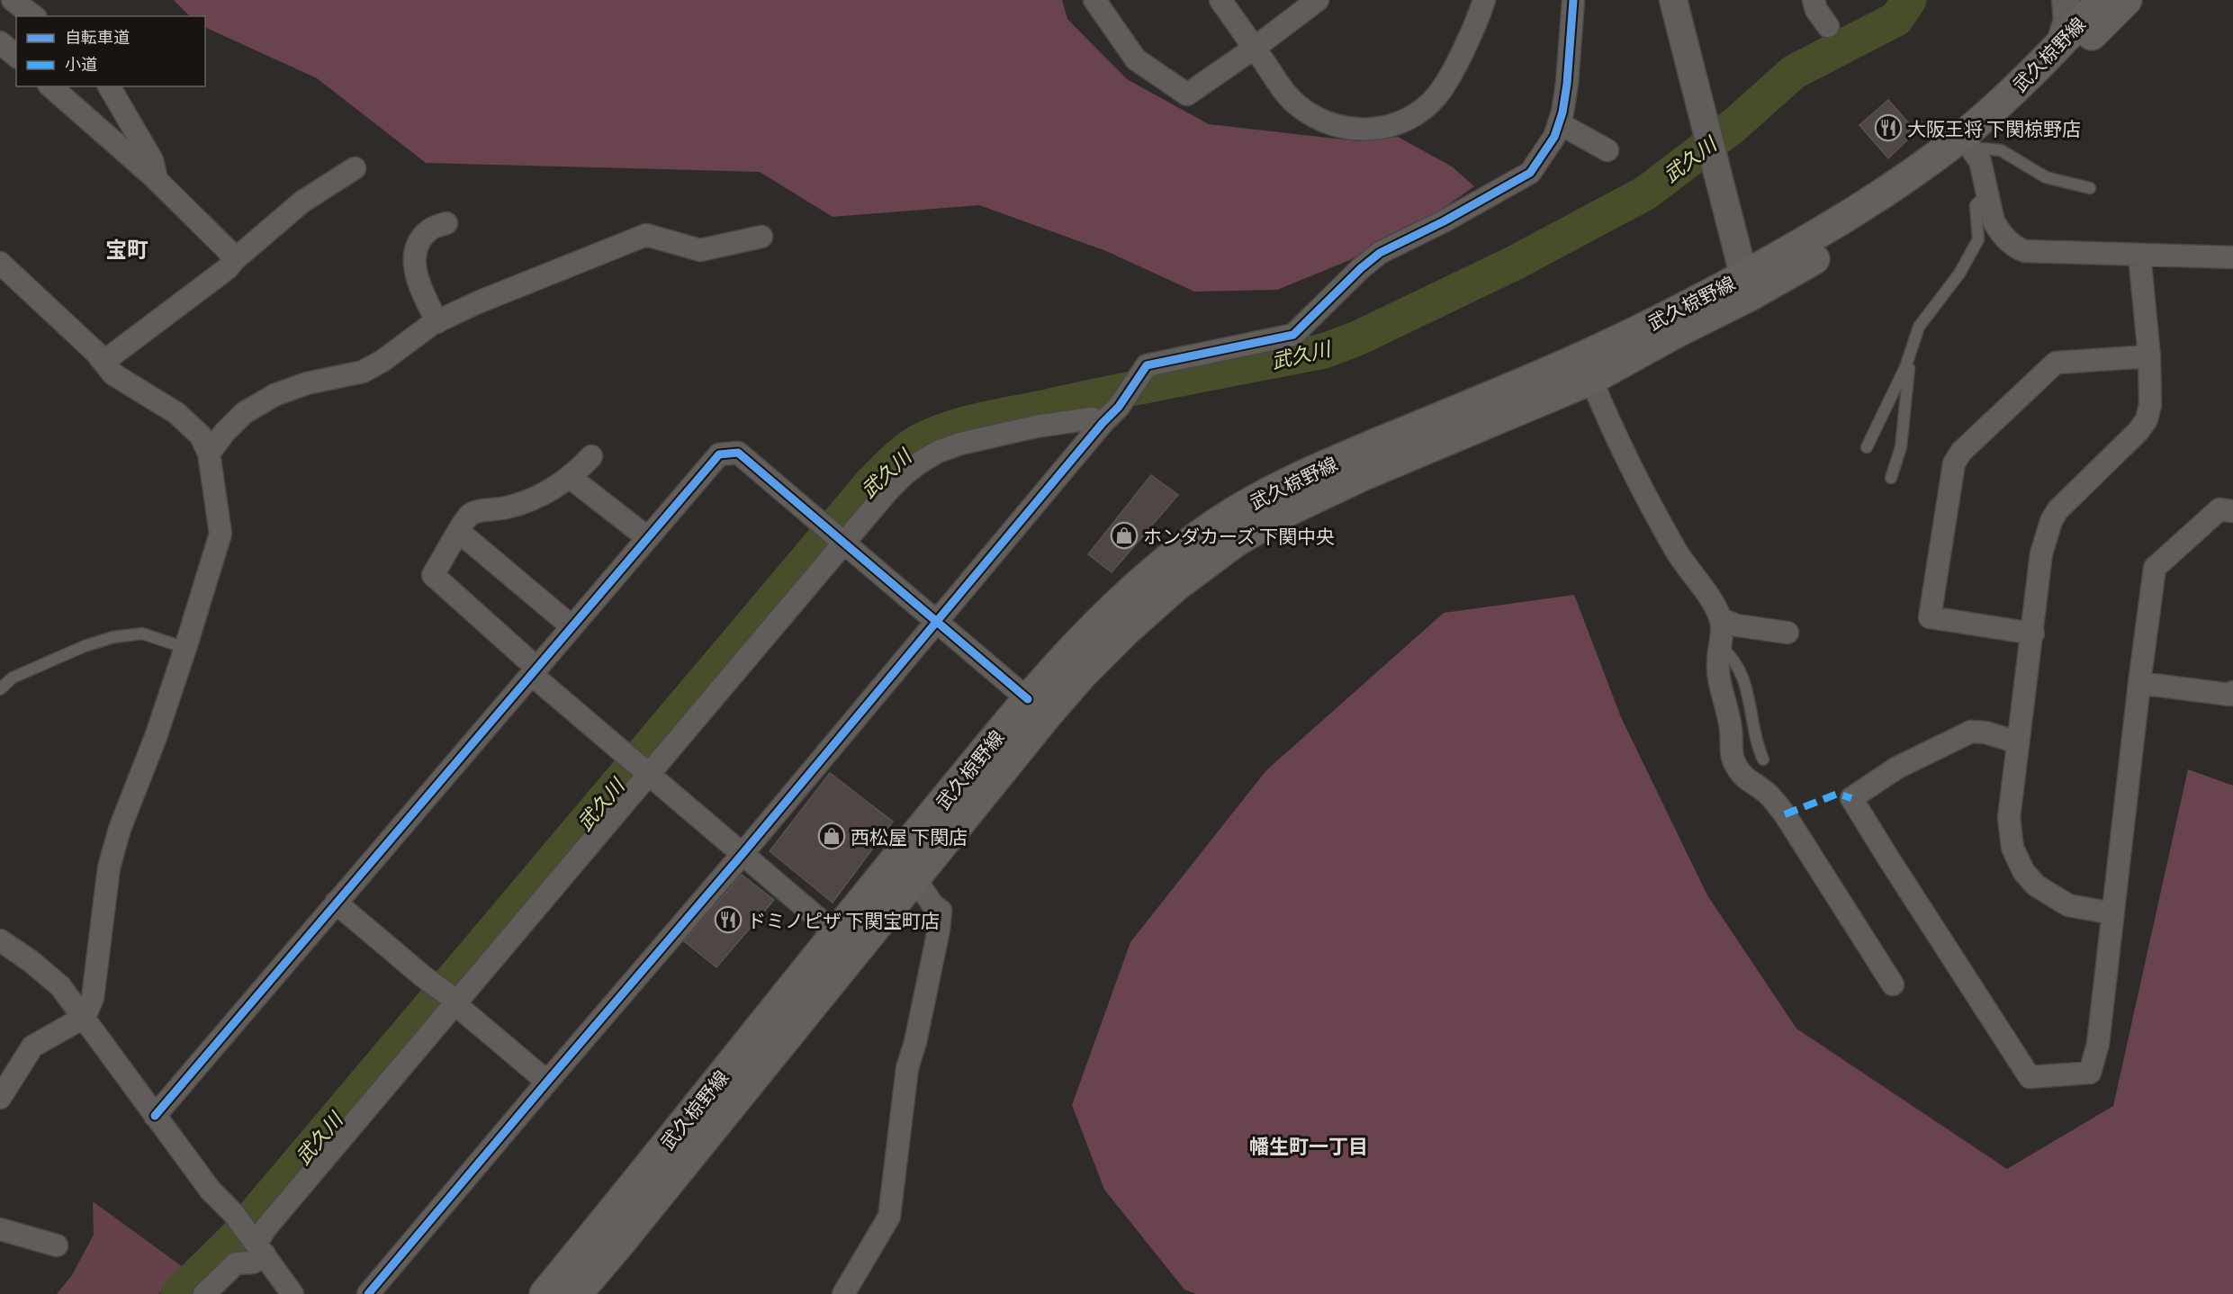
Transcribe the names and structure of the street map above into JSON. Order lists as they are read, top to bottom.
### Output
{
  "streets": {
    "main road": ["武久椋野線"]
  },
  "districts": ["宝町", "幡生町一丁目"],
  "water": ["武久川"],
  "places": {
    "restaurant": ["大阪王将 下関椋野店", "ドミノピザ 下関宝町店"],
    "shop": ["ホンダカーズ 下関中央", "西松屋 下関店"]
  },
  "legend": ["自転車道", "小道"]
}
